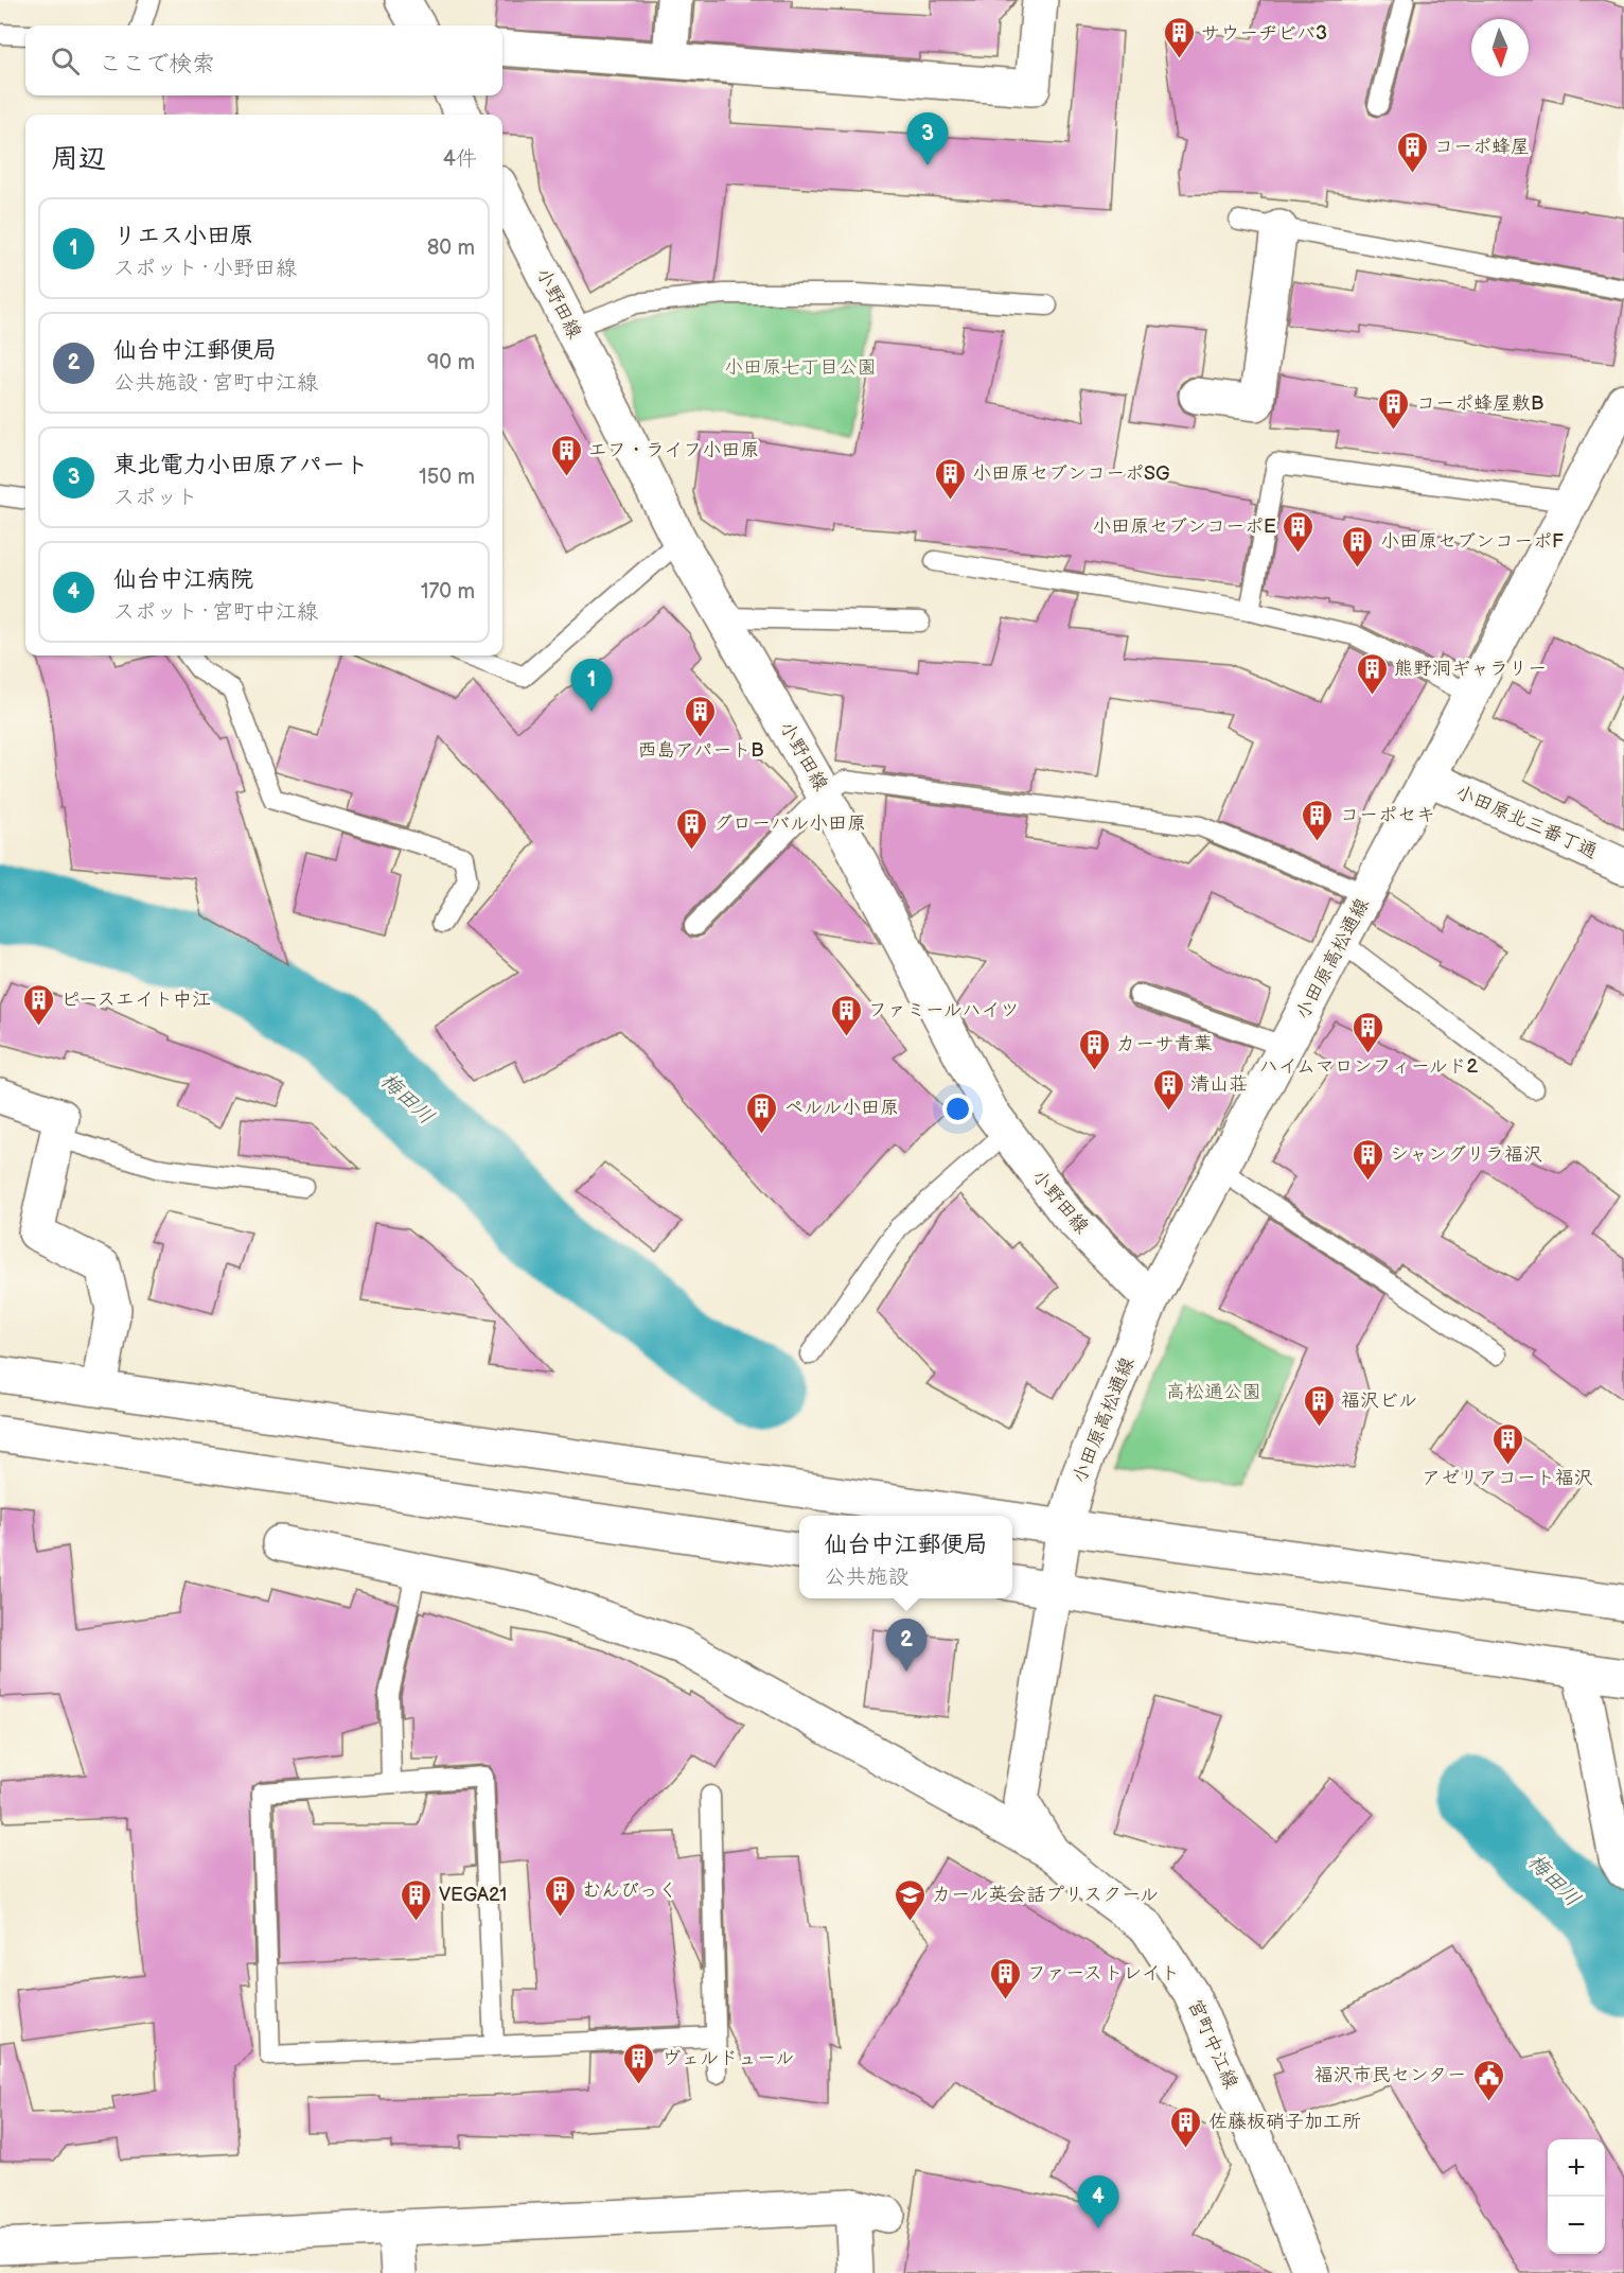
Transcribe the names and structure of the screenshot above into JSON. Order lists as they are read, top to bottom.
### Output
{
  "streets": {
    "street": [
      "小野田線",
      "小田原北三番丁通",
      "小田原高松通線",
      "宮町中江線"
    ]
  },
  "crossings": [
    ["小野田線", "小田原高松通線"],
    ["小田原北三番丁通", "小田原高松通線"],
    ["小田原高松通線", "宮町中江線"]
  ],
  "water": ["梅田川"],
  "parks": ["小田原七丁目公園", "高松通公園"],
  "places": {
    "building": [
      "サウーヂビバ3",
      "コーポ蜂屋",
      "コーポ蜂屋敷B",
      "エフ・ライフ小田原",
      "小田原セブンコーポSG",
      "小田原セブンコーポE",
      "小田原セブンコーポF",
      "熊野洞ギャラリー",
      "西島アパートB",
      "コーポセキ",
      "グローバル小田原",
      "ピースエイト中江",
      "ファミールハイツ",
      "ハイムマロンフィールド2",
      "カーサ青葉",
      "清山荘",
      "ペルル小田原",
      "シャングリラ福沢",
      "福沢ビル",
      "アゼリアコート福沢",
      "むんびっく",
      "VEGA21",
      "ファーストレイト",
      "ヴェルドュール",
      "佐藤板硝子加工所"
    ],
    "school or university": ["カール英会話プリスクール"],
    "public building": ["福沢市民センター"]
  },
  "north": "bottom",
  "page": {
    "search": "ここで検索",
    "pins": [
      "3",
      "1",
      "2",
      "4"
    ],
    "heading": ["周辺", "4件"],
    "list": [
      {
        "mark": "1",
        "name": "リエス小田原",
        "note": "スポット · 小野田線",
        "value": "80 m"
      },
      {
        "mark": "2",
        "name": "仙台中江郵便局",
        "note": "公共施設 · 宮町中江線",
        "value": "90 m"
      },
      {
        "mark": "3",
        "name": "東北電力小田原アパート",
        "note": "スポット",
        "value": "150 m"
      },
      {
        "mark": "4",
        "name": "仙台中江病院",
        "note": "スポット · 宮町中江線",
        "value": "170 m"
      }
    ],
    "popup": ["仙台中江郵便局", "公共施設"],
    "map_buttons": ["+", "−"]
  }
}
